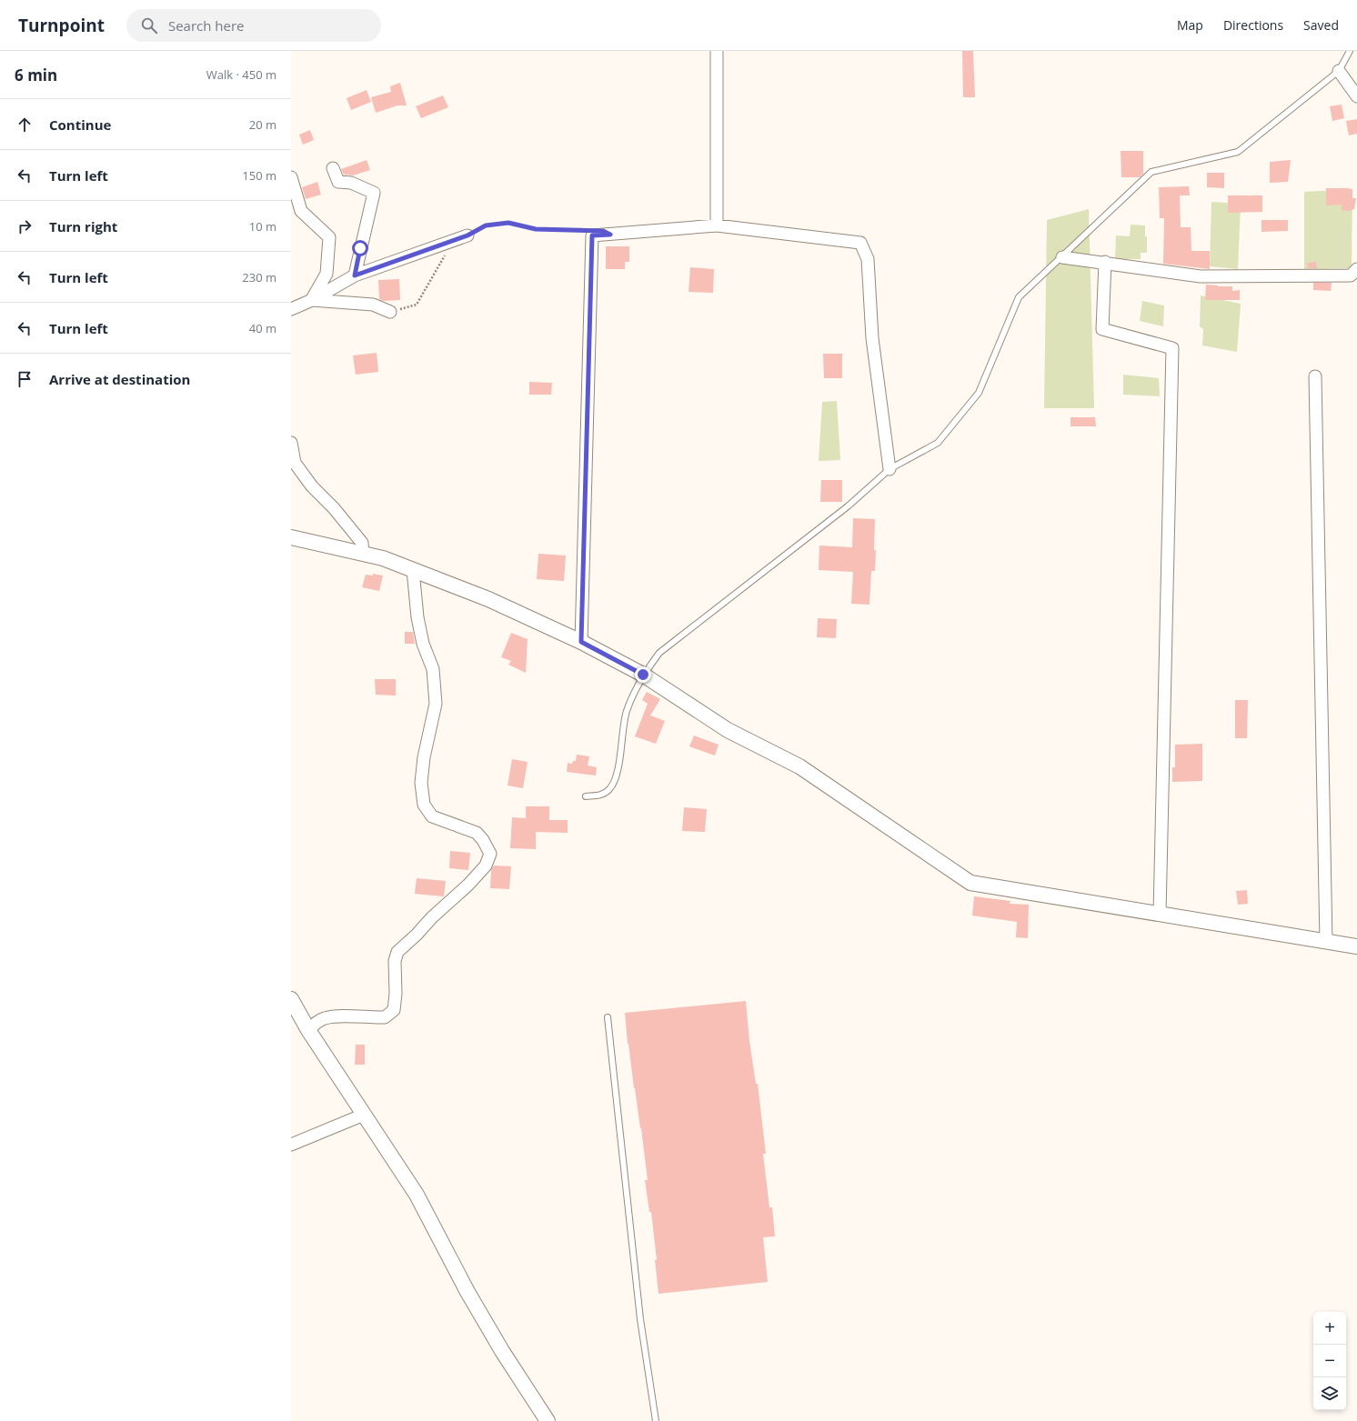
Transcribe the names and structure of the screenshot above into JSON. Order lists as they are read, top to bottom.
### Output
{
  "page": {
    "header": "Turnpoint",
    "search": "Search here",
    "nav": ["Map", "Directions", "Saved"],
    "heading": ["6 min", "Walk · 450 m"],
    "list": [
      ["Continue", "20 m"],
      ["Turn left", "150 m"],
      ["Turn right", "10 m"],
      ["Turn left", "230 m"],
      ["Turn left", "40 m"],
      "Arrive at destination"
    ],
    "map_buttons": ["+", "−"]
  }
}
